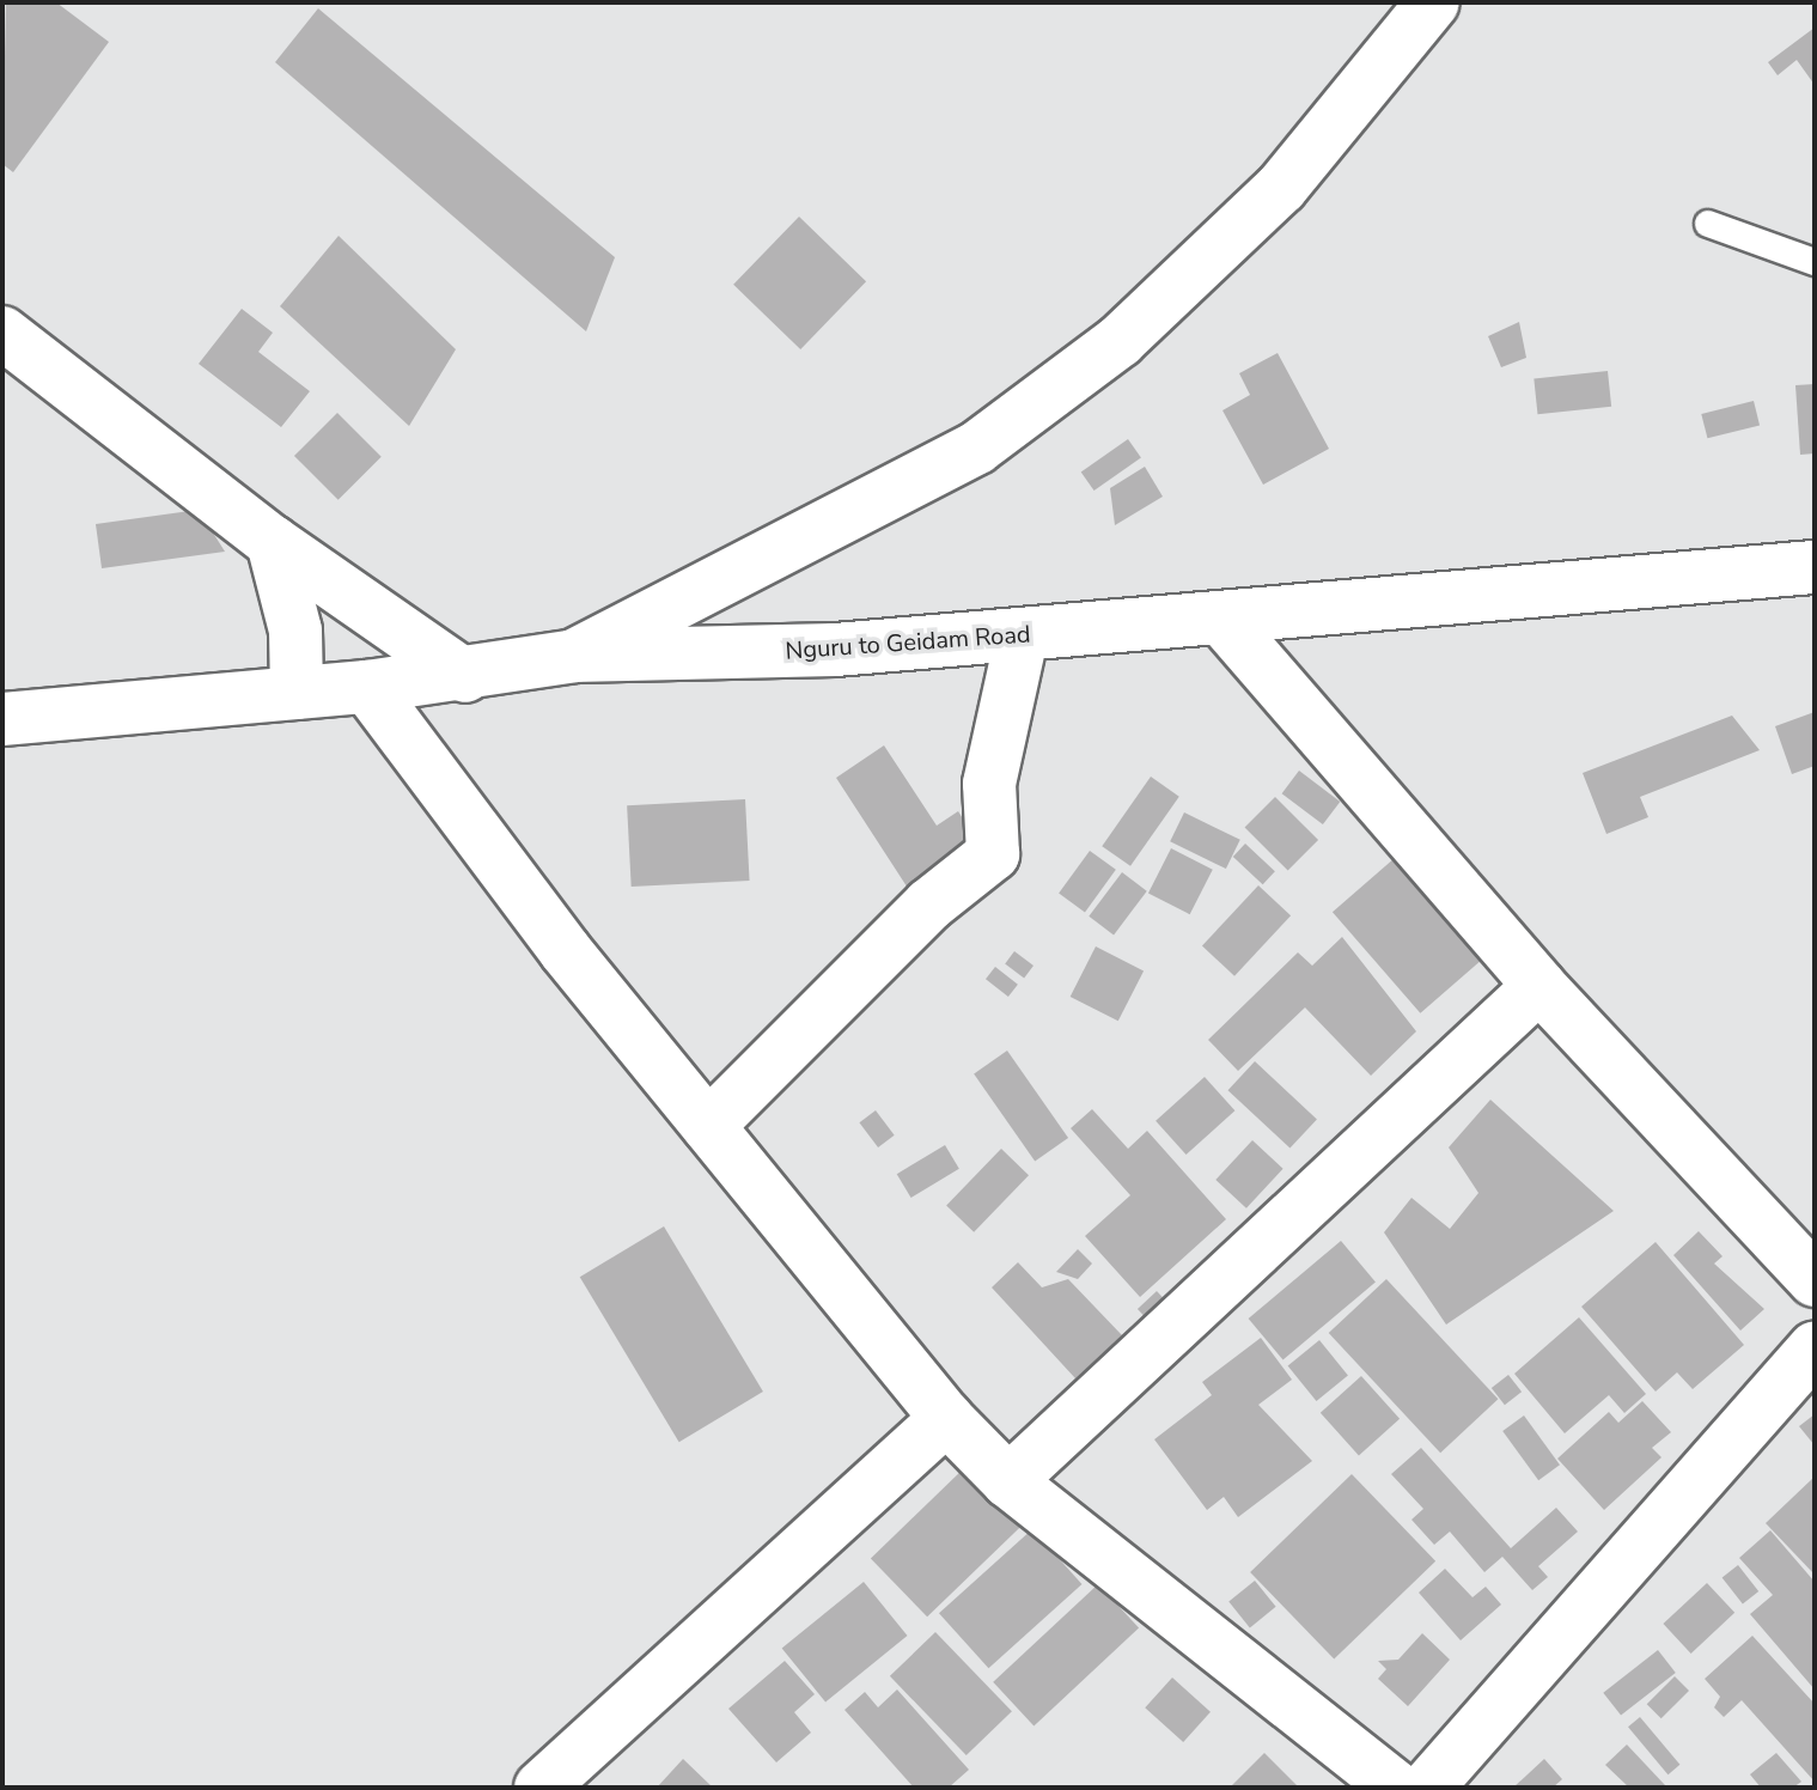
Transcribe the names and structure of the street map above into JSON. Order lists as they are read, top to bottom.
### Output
{
  "streets": {
    "street": ["Nguru to Geidam Road"]
  }
}
